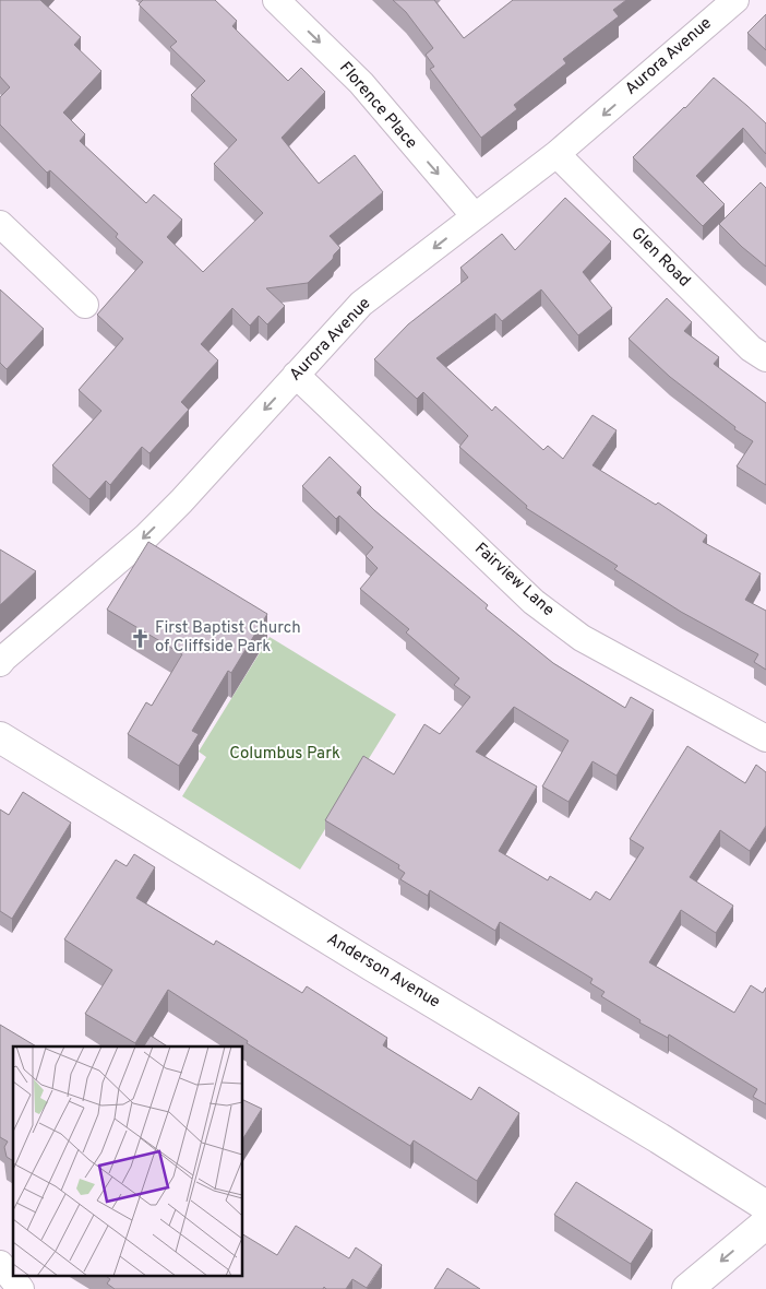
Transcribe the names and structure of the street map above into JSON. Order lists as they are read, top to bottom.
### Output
{
  "streets": {
    "main road": ["Anderson Avenue"],
    "street": [
      "Aurora Avenue",
      "Florence Place",
      "Glen Road",
      "Fairview Lane"
    ]
  },
  "crossings": [
    ["Aurora Avenue", "Florence Place"],
    ["Aurora Avenue", "Glen Road"],
    ["Aurora Avenue", "Fairview Lane"]
  ],
  "one_way": ["Aurora Avenue", "Florence Place"],
  "parks": ["Columbus Park"],
  "places": {
    "church": ["First Baptist Church of Cliffside Park"]
  }
}
